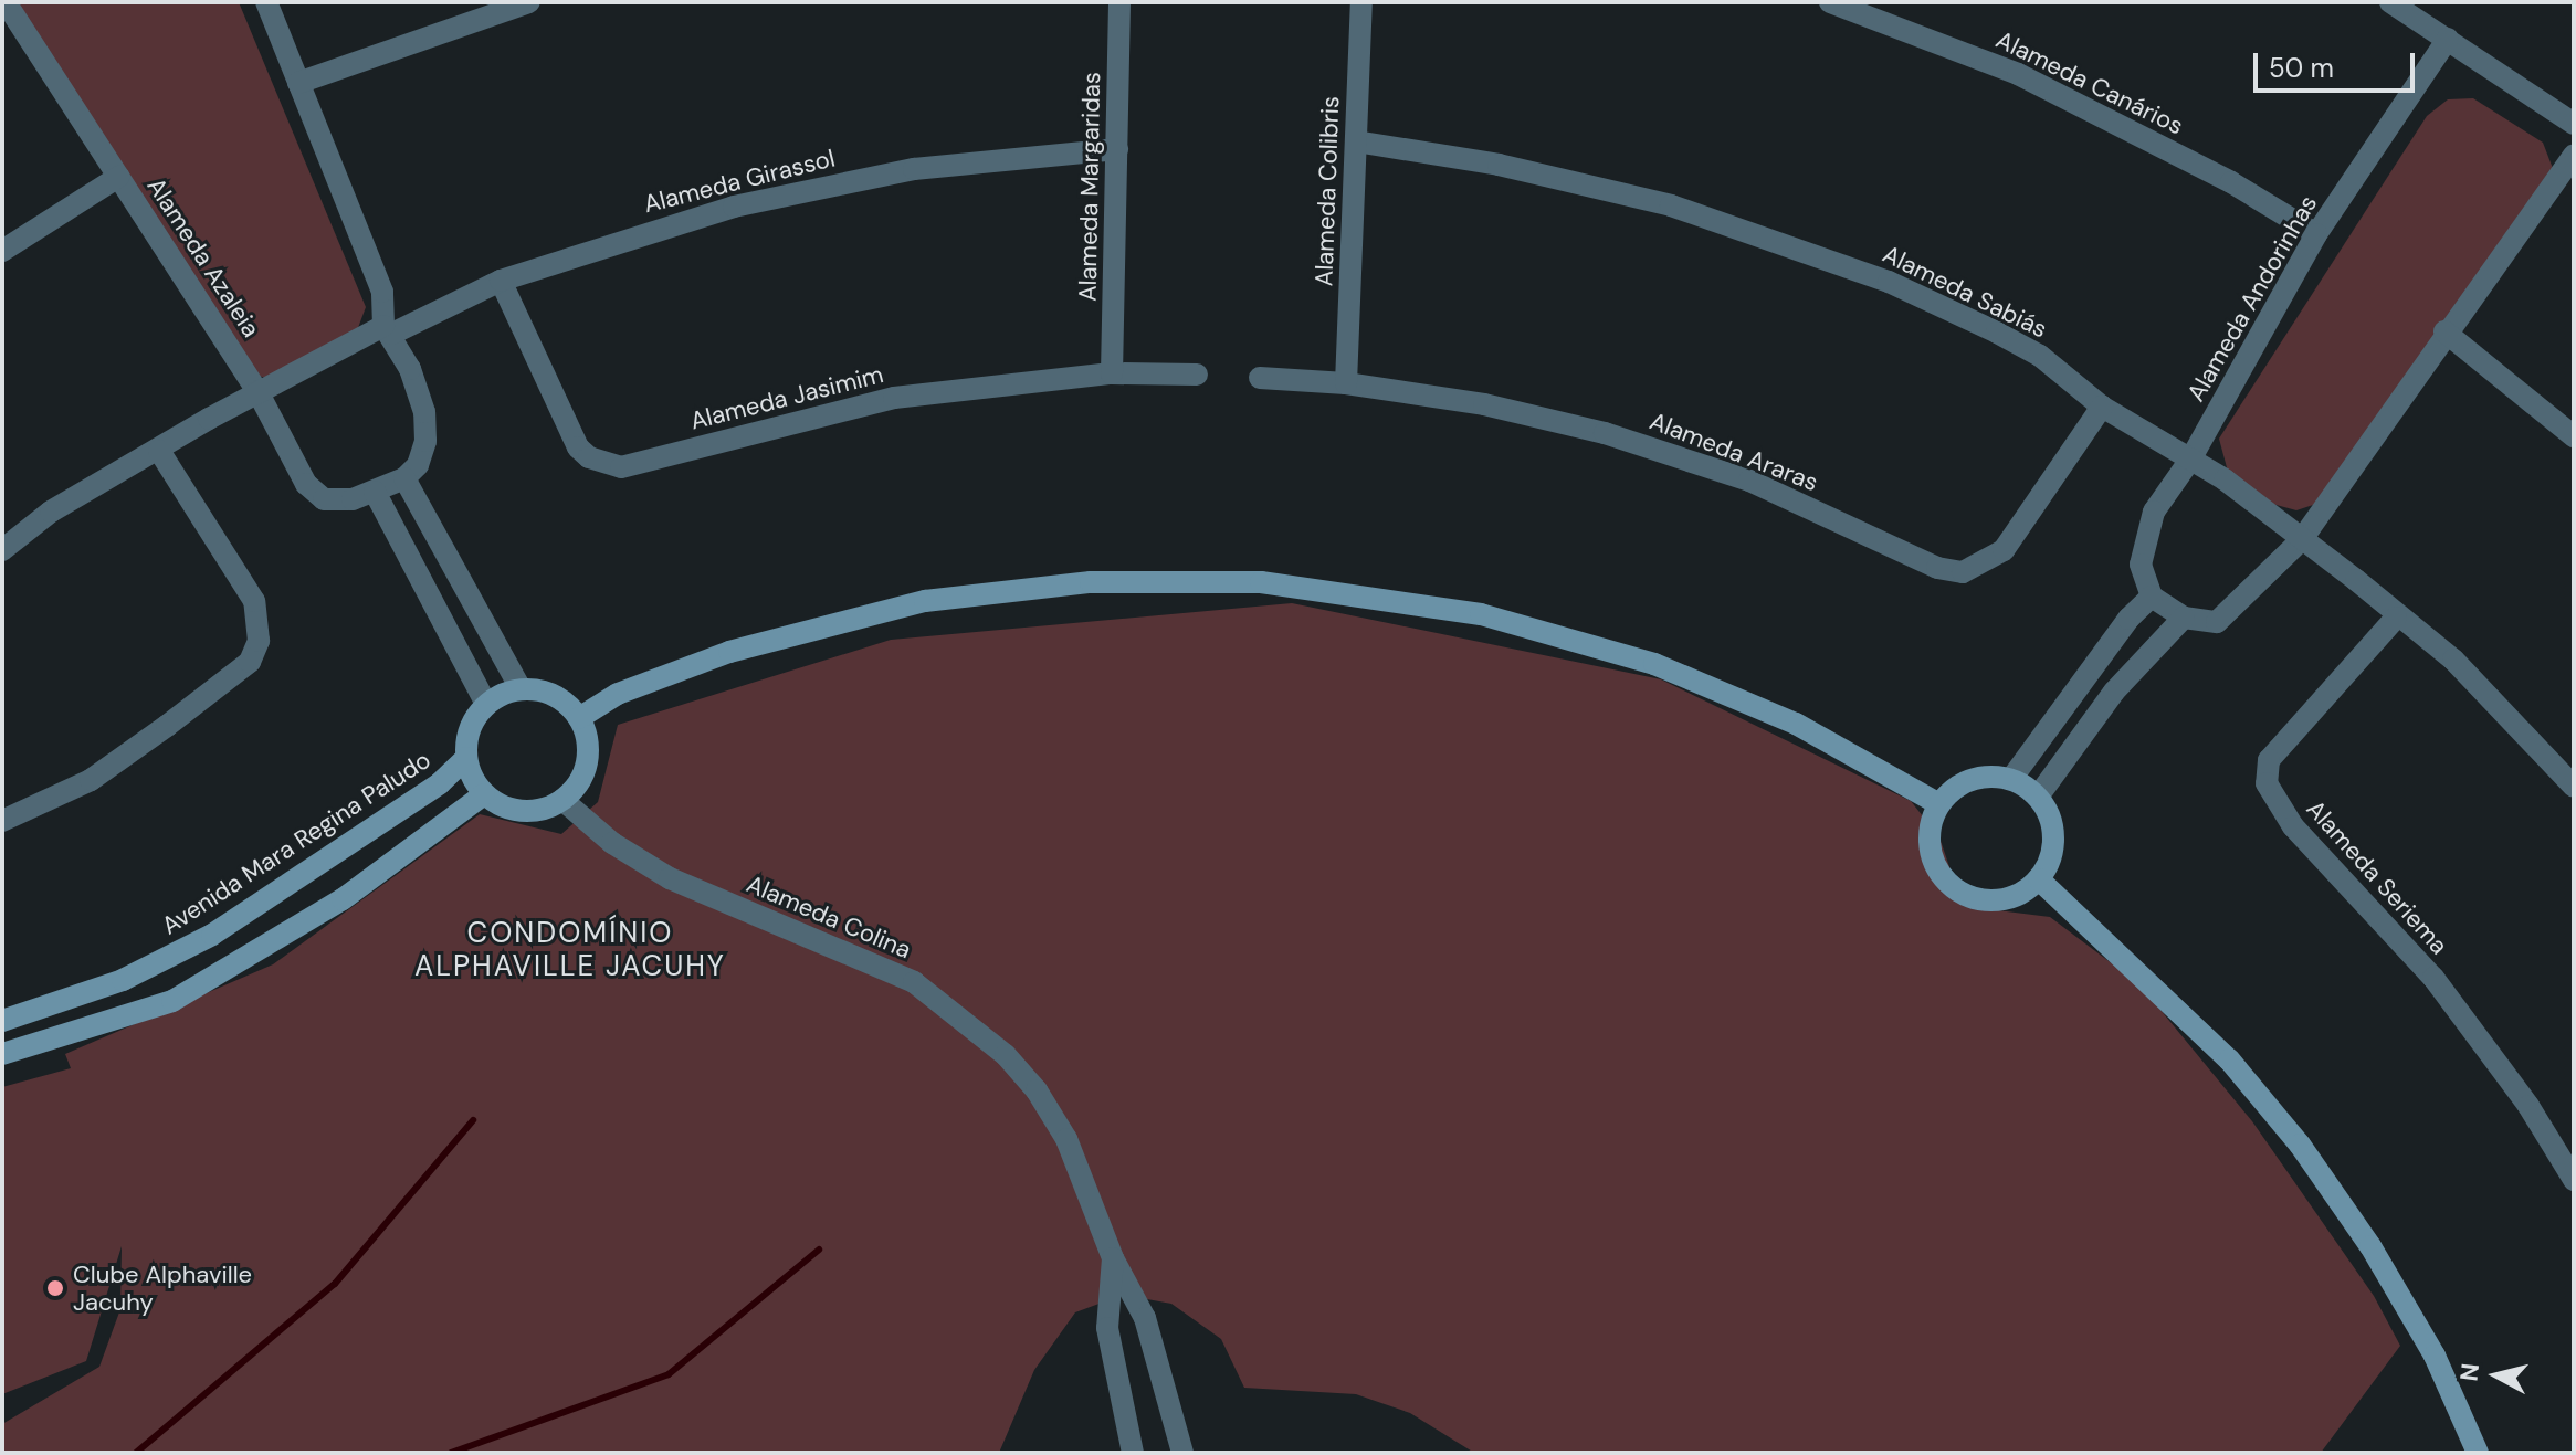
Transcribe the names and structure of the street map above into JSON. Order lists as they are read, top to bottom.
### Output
{
  "streets": {
    "street": [
      "Alameda Canários",
      "Alameda Girassol",
      "Alameda Margaridas",
      "Alameda Colibris",
      "Alameda Azaleia",
      "Alameda Sabiás",
      "Alameda Andorinhas",
      "Alameda Jasimim",
      "Alameda Araras",
      "Avenida Mara Regina Paludo",
      "Alameda Seriema",
      "Alameda Colina"
    ]
  },
  "crossings": [
    ["Alameda Canários", "Alameda Andorinhas"],
    ["Alameda Girassol", "Alameda Margaridas"],
    ["Alameda Girassol", "Alameda Azaleia"],
    ["Alameda Girassol", "Alameda Jasimim"],
    ["Alameda Margaridas", "Alameda Jasimim"],
    ["Alameda Colibris", "Alameda Sabiás"],
    ["Alameda Colibris", "Alameda Araras"],
    ["Alameda Sabiás", "Alameda Andorinhas"],
    ["Alameda Sabiás", "Alameda Araras"],
    ["Alameda Sabiás", "Alameda Seriema"],
    ["Avenida Mara Regina Paludo", "Alameda Colina"]
  ],
  "districts": ["CONDOMÍNIO ALPHAVILLE JACUHY"],
  "places": ["Clube Alphaville Jacuhy"],
  "scale_bar": "50 m",
  "north": "left"
}
